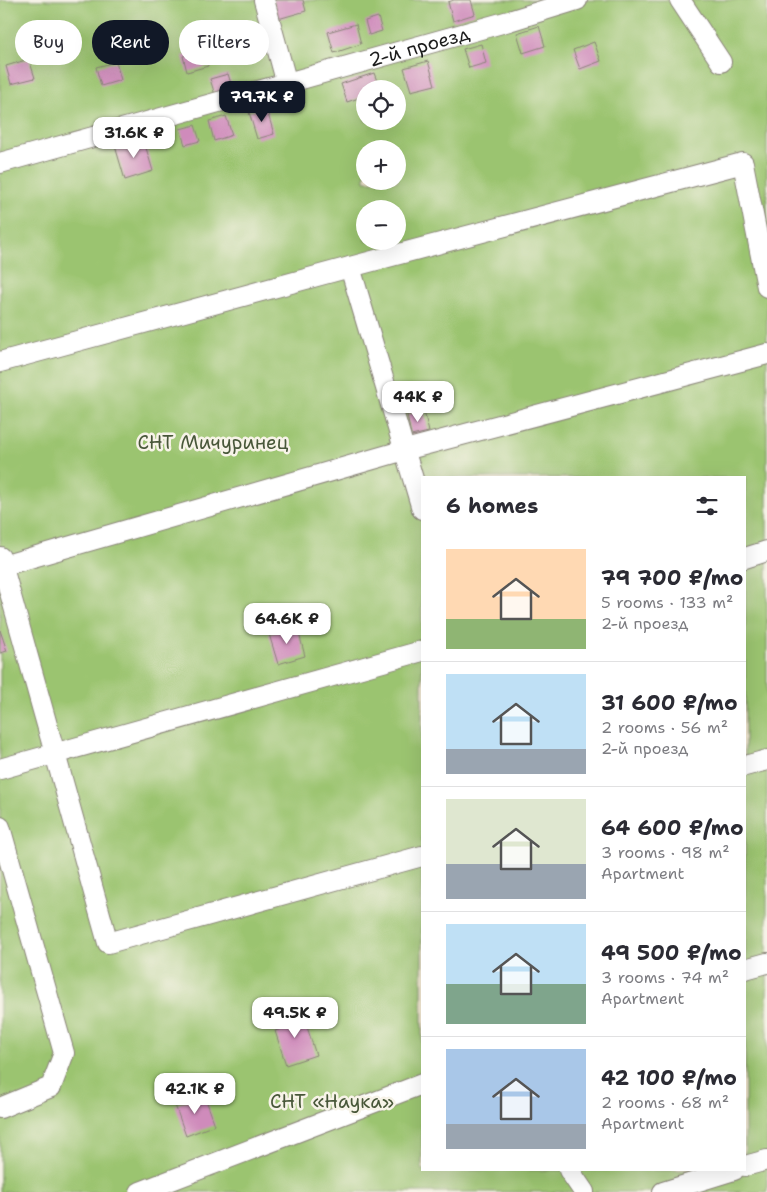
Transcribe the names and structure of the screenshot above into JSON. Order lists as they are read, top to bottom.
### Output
{
  "streets": {
    "street": ["2-й проезд"]
  },
  "parks": ["СНТ Мичуринец", "СНТ «Наука»"],
  "page": {
    "chip": ["Buy", "Rent", "Filters"],
    "map_buttons": ["+", "−"],
    "price": [
      "79.7K ₽",
      "31.6K ₽",
      "44K ₽",
      "64.6K ₽",
      "49.5K ₽",
      "42.1K ₽"
    ],
    "heading": "6 homes",
    "list": [
      {
        "name": "79 700 ₽/mo",
        "note": "5 rooms · 133 m² · 2-й проезд"
      },
      {
        "name": "31 600 ₽/mo",
        "note": "2 rooms · 56 m² · 2-й проезд"
      },
      {
        "name": "64 600 ₽/mo",
        "note": "3 rooms · 98 m² · Apartment"
      },
      {
        "name": "49 500 ₽/mo",
        "note": "3 rooms · 74 m² · Apartment"
      },
      {
        "name": "42 100 ₽/mo",
        "note": "2 rooms · 68 m² · Apartment"
      }
    ]
  }
}
